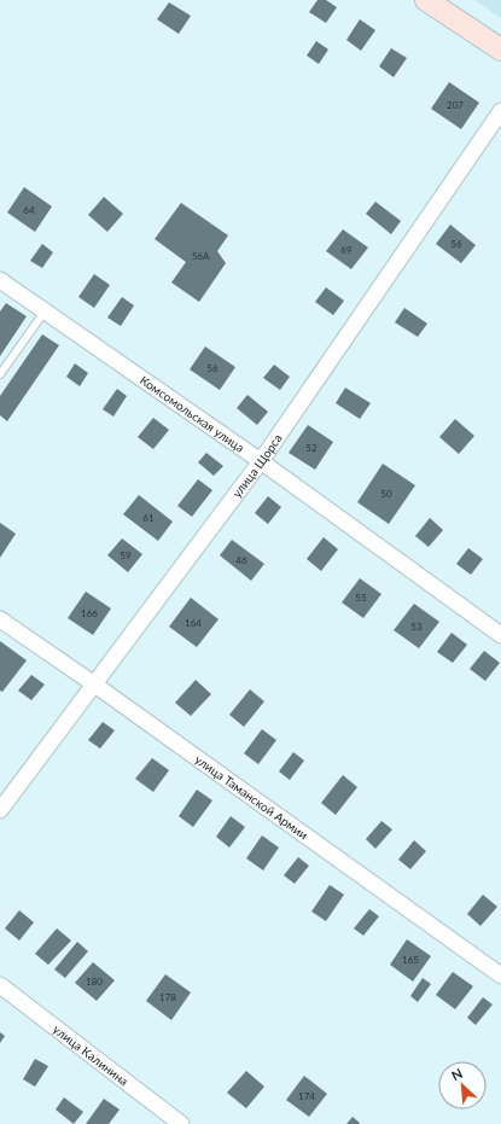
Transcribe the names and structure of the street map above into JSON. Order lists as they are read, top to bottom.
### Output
{
  "streets": {
    "street": [
      "Комсомольская улица",
      "улица Щорса",
      "улица Таманской Армии",
      "улица Калинина"
    ]
  },
  "crossings": [
    ["Комсомольская улица", "улица Щорса"],
    ["улица Щорса", "улица Таманской Армии"]
  ],
  "house_numbers": [
    "207",
    "64",
    "56",
    "69",
    "56А",
    "56",
    "52",
    "50",
    "61",
    "59",
    "46",
    "55",
    "166",
    "164",
    "53",
    "165",
    "180",
    "178",
    "174"
  ],
  "north": "top left"
}
